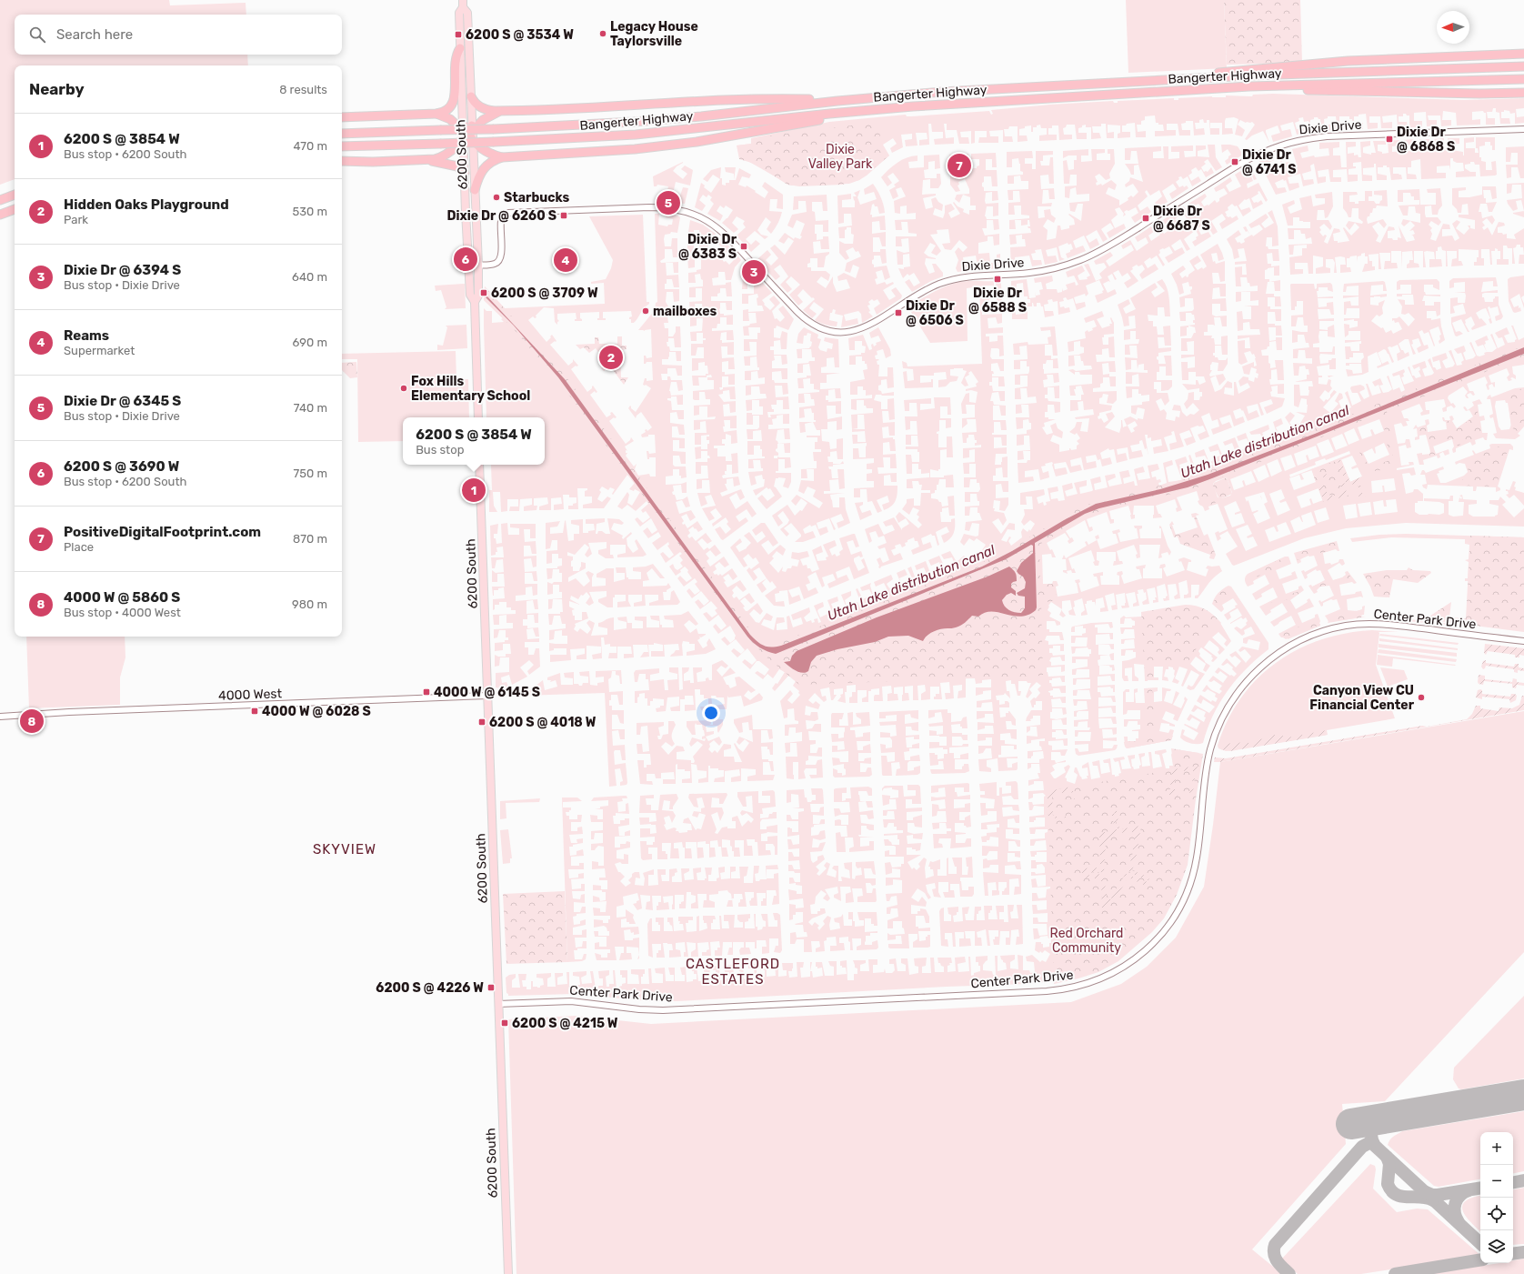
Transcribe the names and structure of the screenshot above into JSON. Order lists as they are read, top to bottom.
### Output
{
  "streets": {
    "highway": ["Bangerter Highway"],
    "main road": ["6200 South"],
    "street": ["Dixie Drive", "Center Park Drive", "4000 West"]
  },
  "crossings": [
    ["Dixie Drive", "6200 South"],
    ["6200 South", "Center Park Drive"],
    ["6200 South", "4000 West"]
  ],
  "districts": ["SKYVIEW", "CASTLEFORD ESTATES"],
  "water": ["Utah Lake distribution canal"],
  "parks": ["Dixie Valley Park", "Red Orchard Community"],
  "places": {
    "other": [
      "Legacy House Taylorsville",
      "Starbucks",
      "mailboxes",
      "Fox Hills Elementary School",
      "Canyon View CU Financial Center"
    ],
    "transit": [
      "6200 S @ 3534 W",
      "Dixie Dr @ 6868 S",
      "Dixie Dr @ 6741 S",
      "Dixie Dr @ 6260 S",
      "Dixie Dr @ 6687 S",
      "Dixie Dr @ 6383 S",
      "Dixie Dr @ 6588 S",
      "6200 S @ 3709 W",
      "Dixie Dr @ 6506 S",
      "4000 W @ 6145 S",
      "4000 W @ 6028 S",
      "6200 S @ 4018 W",
      "6200 S @ 4226 W",
      "6200 S @ 4215 W"
    ]
  },
  "north": "left",
  "page": {
    "search": "Search here",
    "heading": ["Nearby", "8 results"],
    "list": [
      {
        "mark": "1",
        "name": "6200 S @ 3854 W",
        "note": "Bus stop · 6200 South",
        "value": "470 m"
      },
      {
        "mark": "2",
        "name": "Hidden Oaks Playground",
        "note": "Park",
        "value": "530 m"
      },
      {
        "mark": "3",
        "name": "Dixie Dr @ 6394 S",
        "note": "Bus stop · Dixie Drive",
        "value": "640 m"
      },
      {
        "mark": "4",
        "name": "Reams",
        "note": "Supermarket",
        "value": "690 m"
      },
      {
        "mark": "5",
        "name": "Dixie Dr @ 6345 S",
        "note": "Bus stop · Dixie Drive",
        "value": "740 m"
      },
      {
        "mark": "6",
        "name": "6200 S @ 3690 W",
        "note": "Bus stop · 6200 South",
        "value": "750 m"
      },
      {
        "mark": "7",
        "name": "PositiveDigitalFootprint.com",
        "note": "Place",
        "value": "870 m"
      },
      {
        "mark": "8",
        "name": "4000 W @ 5860 S",
        "note": "Bus stop · 4000 West",
        "value": "980 m"
      }
    ],
    "pins": [
      "7",
      "5",
      "6",
      "4",
      "3",
      "2",
      "1",
      "8"
    ],
    "popup": ["6200 S @ 3854 W", "Bus stop"],
    "map_buttons": ["+", "−"]
  }
}
